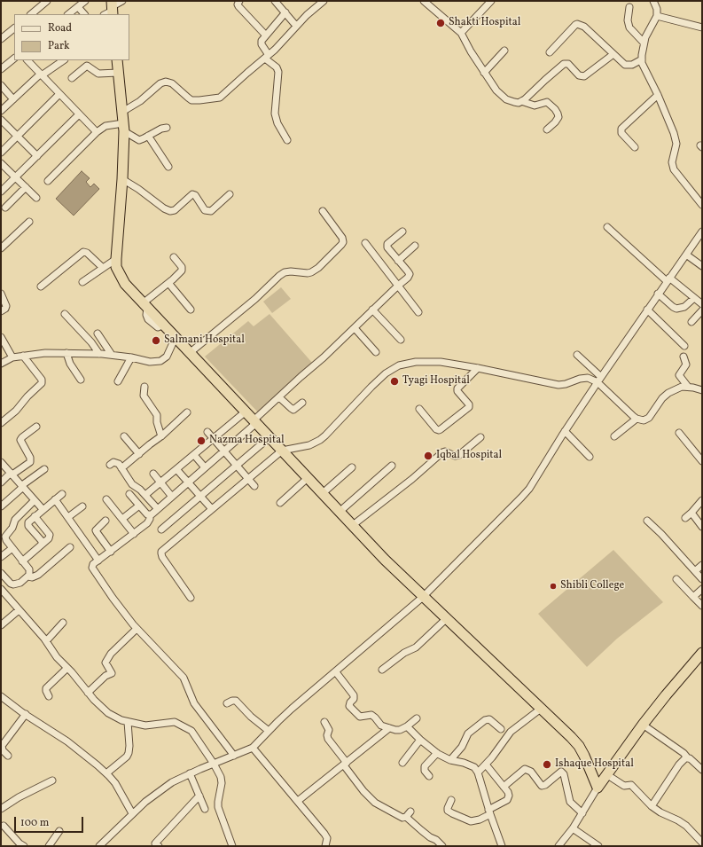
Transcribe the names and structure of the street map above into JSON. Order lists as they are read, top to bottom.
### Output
{
  "places": [
    "Shakti Hospital",
    "Salmani Hospital",
    "Tyagi Hospital",
    "Nazma Hospital",
    "Iqbal Hospital",
    "Shibli College",
    "Ishaque Hospital"
  ],
  "legend": ["Road", "Park"],
  "scale_bar": "100 m"
}
